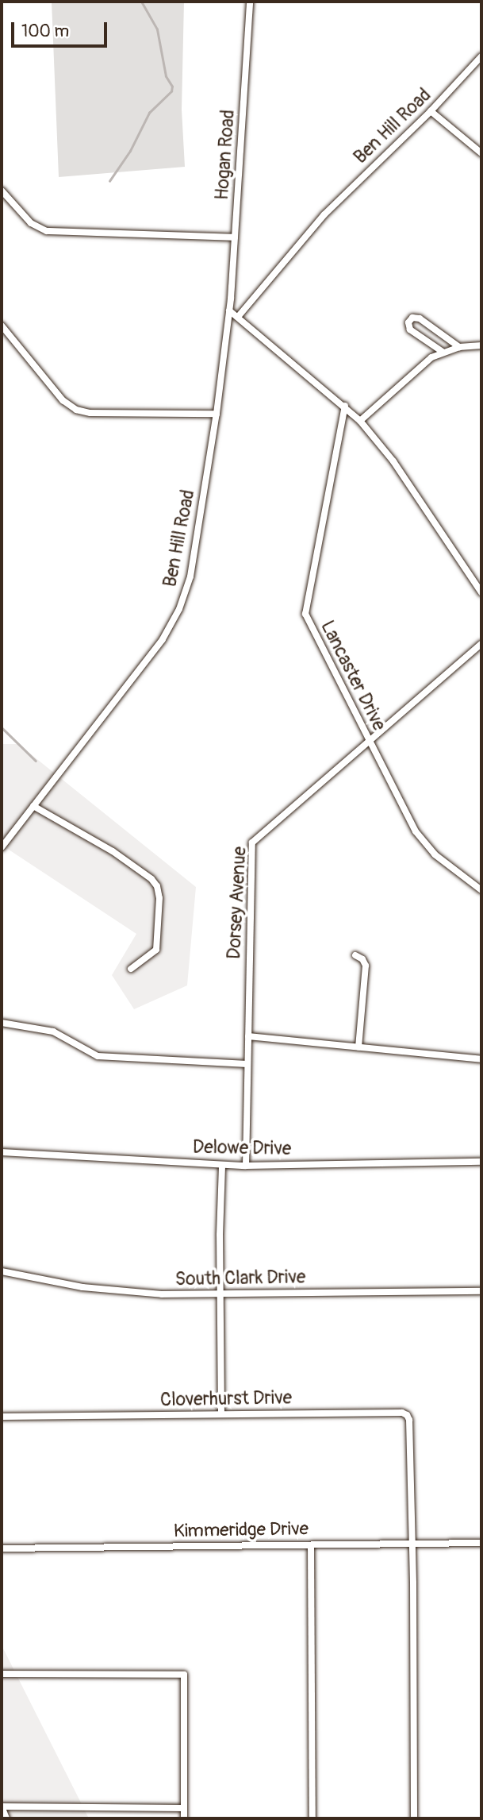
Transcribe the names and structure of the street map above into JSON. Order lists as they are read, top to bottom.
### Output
{
  "streets": {
    "street": [
      "Ben Hill Road",
      "Hogan Road",
      "Lancaster Drive",
      "Dorsey Avenue",
      "Delowe Drive",
      "South Clark Drive",
      "Cloverhurst Drive",
      "Kimmeridge Drive"
    ]
  },
  "crossings": [
    ["Ben Hill Road", "Hogan Road"],
    ["Lancaster Drive", "Dorsey Avenue"],
    ["Dorsey Avenue", "Delowe Drive"],
    ["Cloverhurst Drive", "Kimmeridge Drive"]
  ],
  "scale_bar": "100 m"
}
